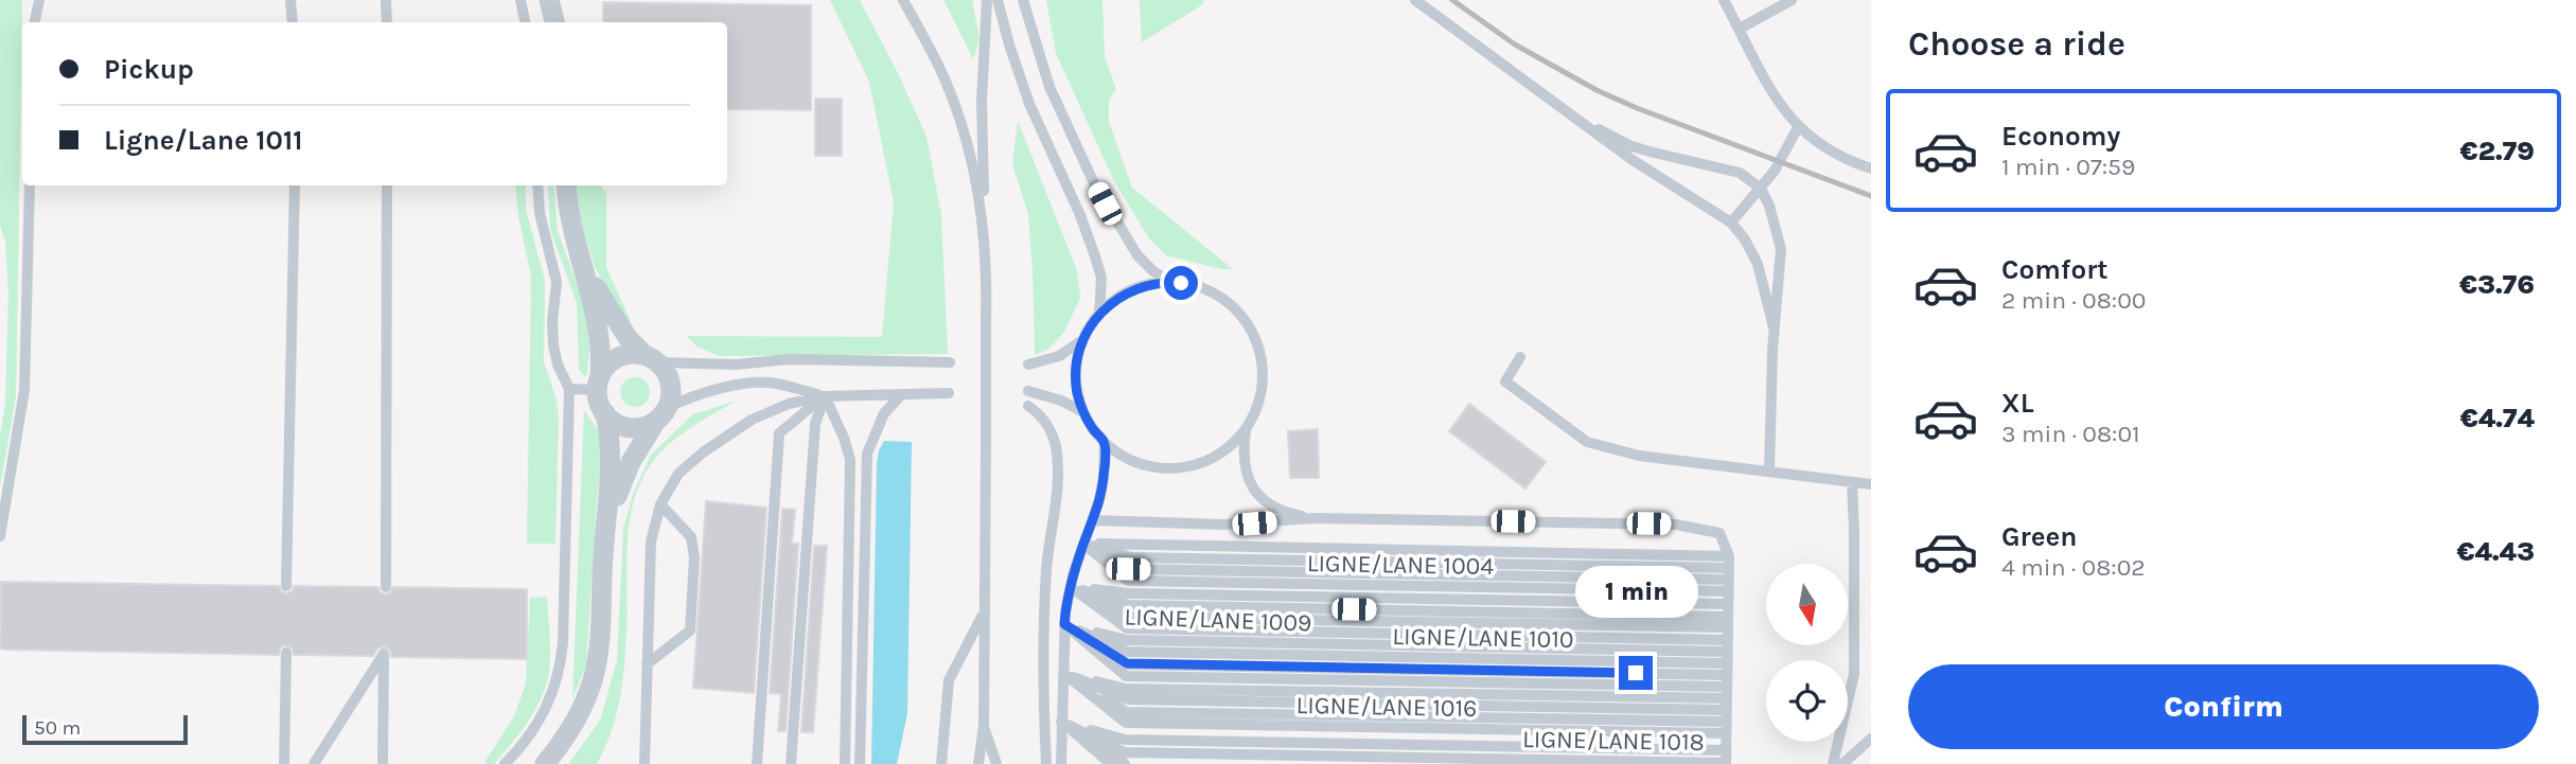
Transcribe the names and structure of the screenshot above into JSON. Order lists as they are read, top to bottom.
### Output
{
  "streets": {
    "lane": ["LIGNE/LANE 1004", "LIGNE/LANE 1009", "LIGNE/LANE 1018"]
  },
  "scale_bar": "50 m",
  "north": "bottom",
  "page": {
    "heading": "Choose a ride",
    "banner": ["Pickup", "Ligne/Lane 1011"],
    "list": [
      {
        "name": "Economy",
        "note": "1 min · 07:59",
        "value": "€2.79"
      },
      {
        "name": "Comfort",
        "note": "2 min · 08:00",
        "value": "€3.76"
      },
      {
        "name": "XL",
        "note": "3 min · 08:01",
        "value": "€4.74"
      },
      {
        "name": "Green",
        "note": "4 min · 08:02",
        "value": "€4.43"
      }
    ],
    "bubble": "1 min",
    "buttons": "Confirm",
    "scale": "50 m"
  }
}
